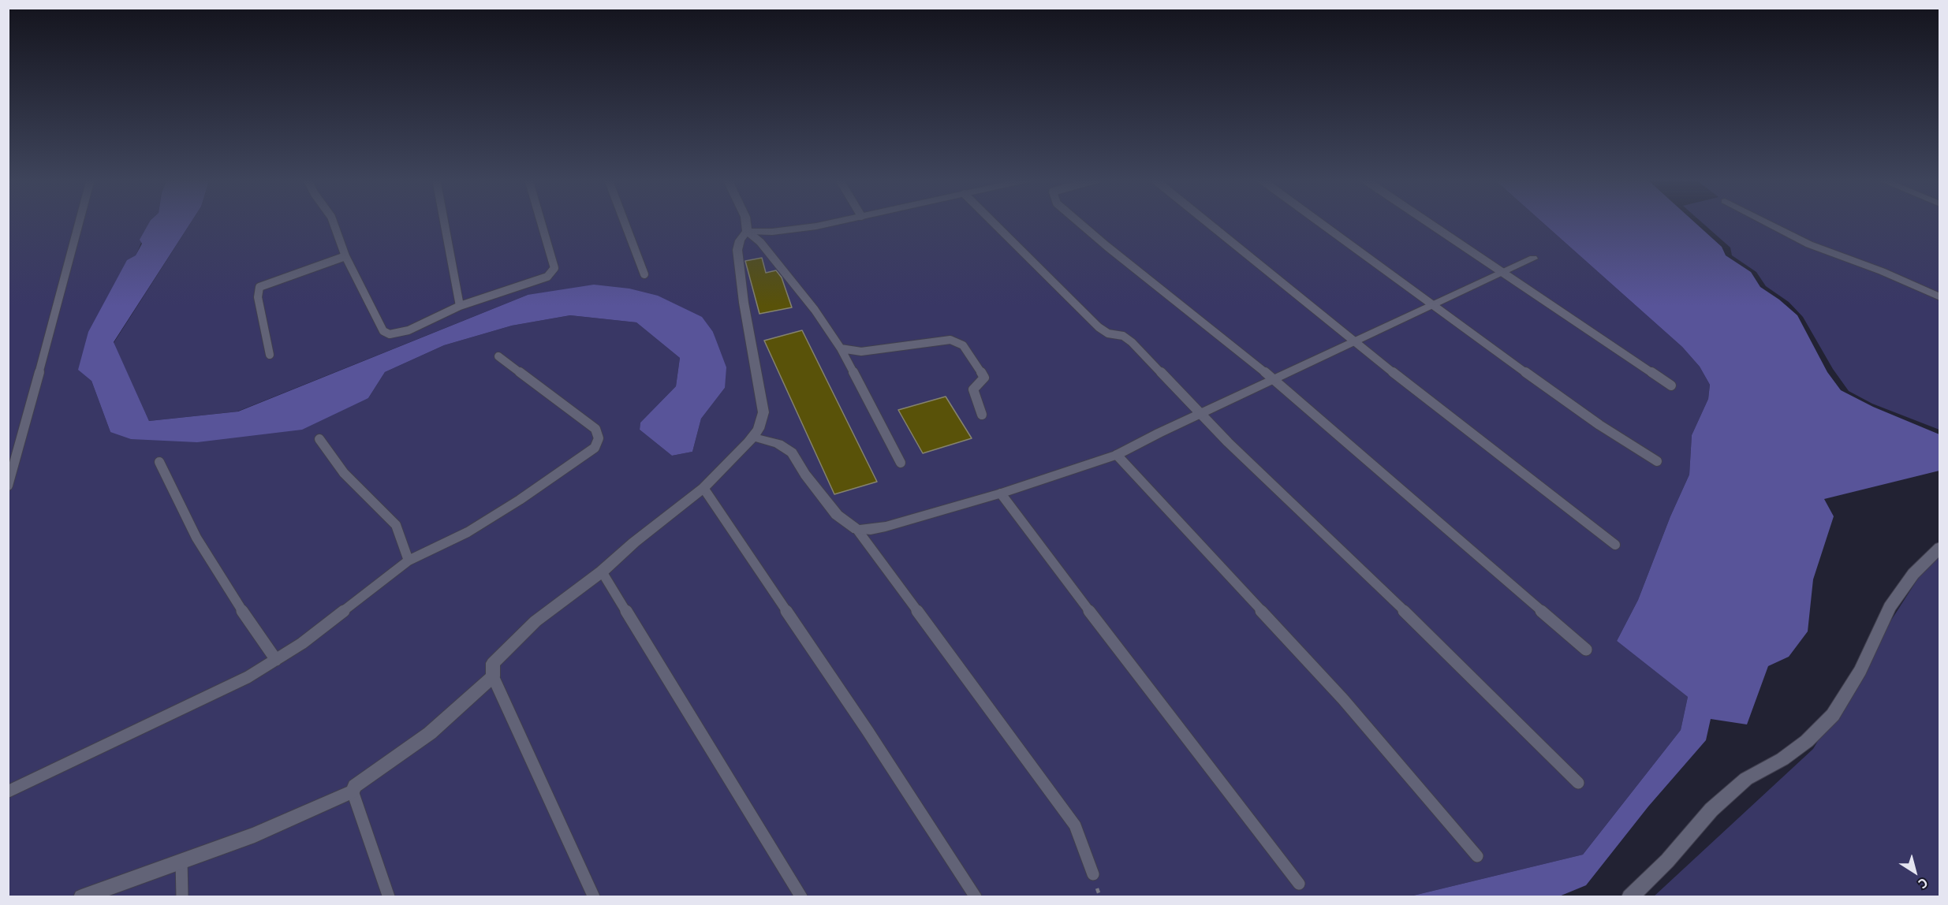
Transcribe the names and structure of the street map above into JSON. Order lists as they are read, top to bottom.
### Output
{
  "north": "bottom right"
}
